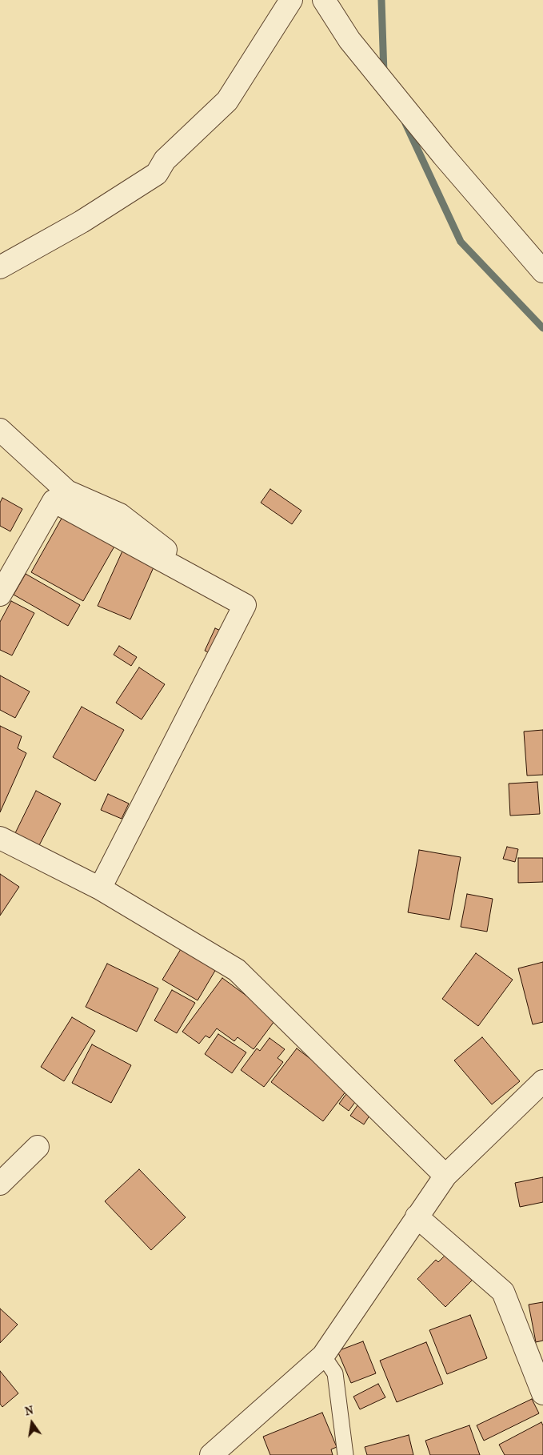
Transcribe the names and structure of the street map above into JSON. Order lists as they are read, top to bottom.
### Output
{
  "north": "top"
}
